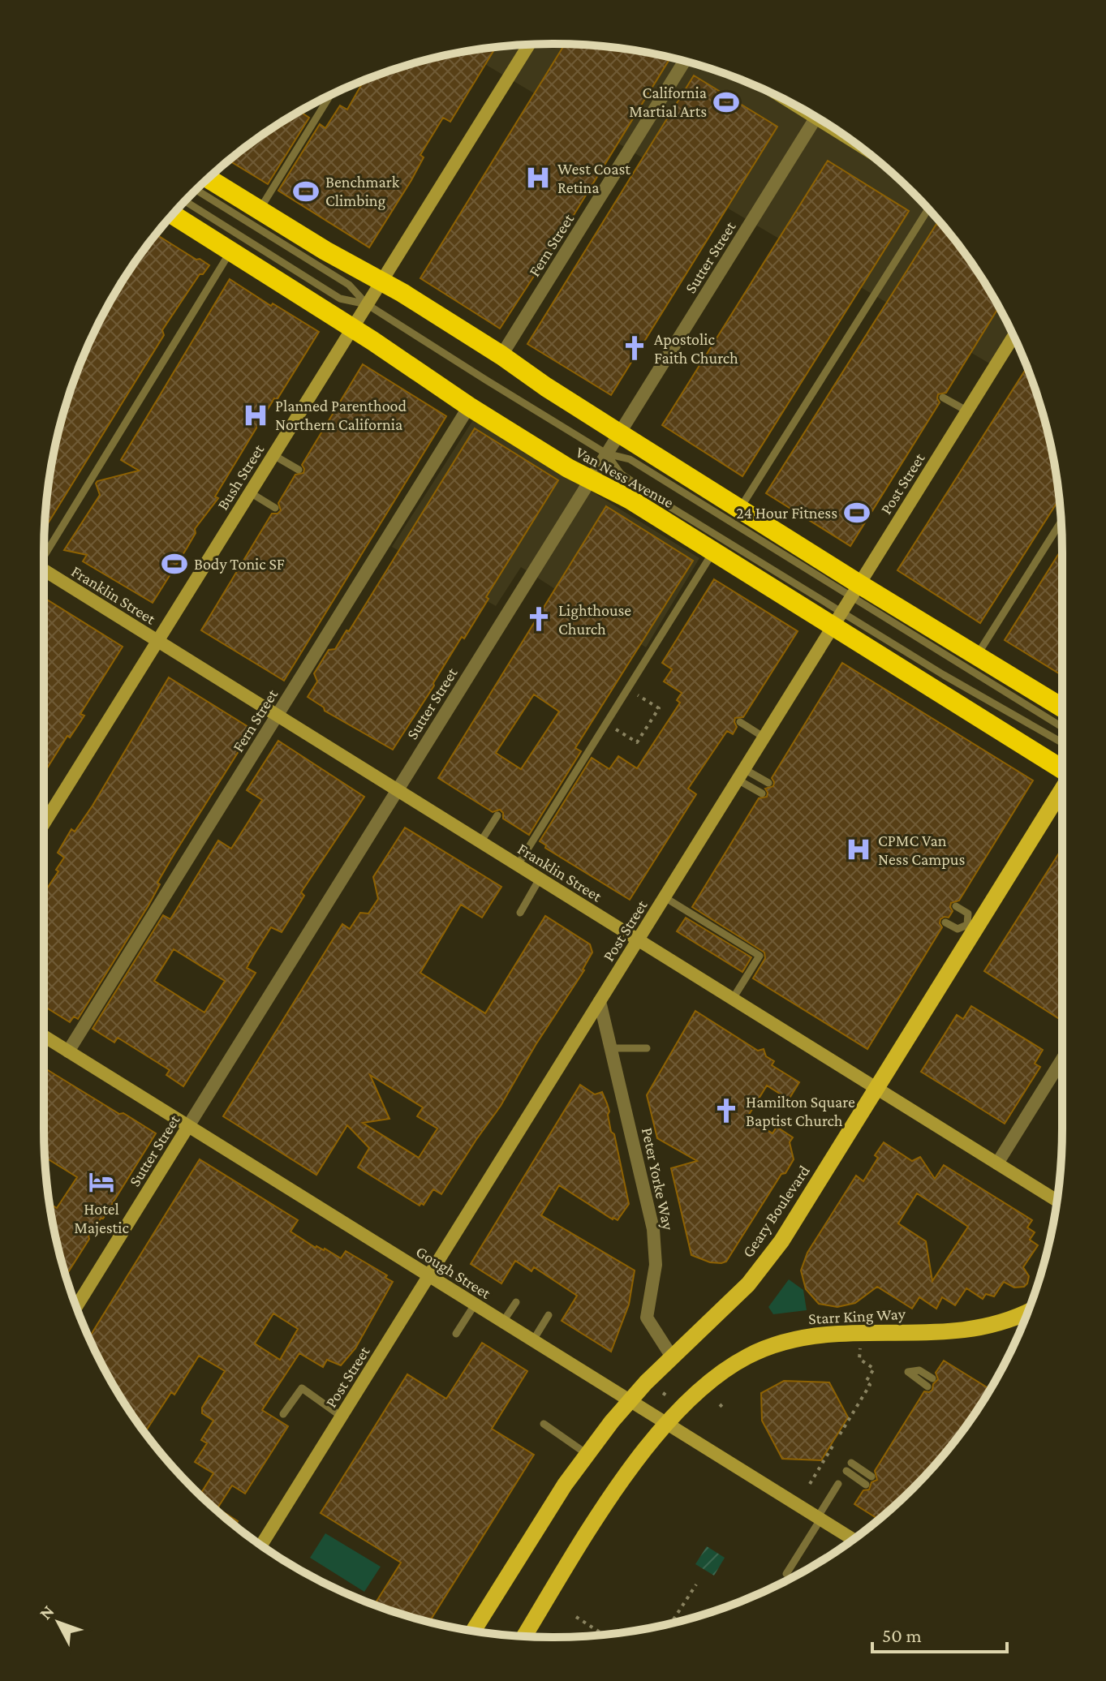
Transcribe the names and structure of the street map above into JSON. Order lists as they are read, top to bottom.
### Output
{
  "streets": {
    "highway": ["Van Ness Avenue"],
    "main road": [
      "Sutter Street",
      "Bush Street",
      "Post Street",
      "Franklin Street",
      "Geary Boulevard",
      "Gough Street",
      "Starr King Way"
    ],
    "street": ["Fern Street", "Peter Yorke Way"]
  },
  "crossings": [
    ["Fern Street", "Van Ness Avenue"],
    ["Fern Street", "Franklin Street"],
    ["Fern Street", "Gough Street"],
    ["Sutter Street", "Van Ness Avenue"],
    ["Sutter Street", "Franklin Street"],
    ["Sutter Street", "Gough Street"],
    ["Bush Street", "Van Ness Avenue"],
    ["Bush Street", "Franklin Street"],
    ["Van Ness Avenue", "Post Street"],
    ["Post Street", "Franklin Street"],
    ["Post Street", "Peter Yorke Way"],
    ["Post Street", "Gough Street"],
    ["Franklin Street", "Geary Boulevard"],
    ["Peter Yorke Way", "Geary Boulevard"],
    ["Geary Boulevard", "Gough Street"],
    ["Gough Street", "Starr King Way"]
  ],
  "places": {
    "sports": [
      "California Martial Arts",
      "Benchmark Climbing",
      "24 Hour Fitness",
      "Body Tonic SF"
    ],
    "hospital": ["West Coast Retina", "Planned Parenthood Northern California", "CPMC Van Ness Campus"],
    "church": ["Apostolic Faith Church", "Lighthouse Church", "Hamilton Square Baptist Church"],
    "hotel": ["Hotel Majestic"]
  },
  "scale_bar": "50 m",
  "north": "top left"
}
